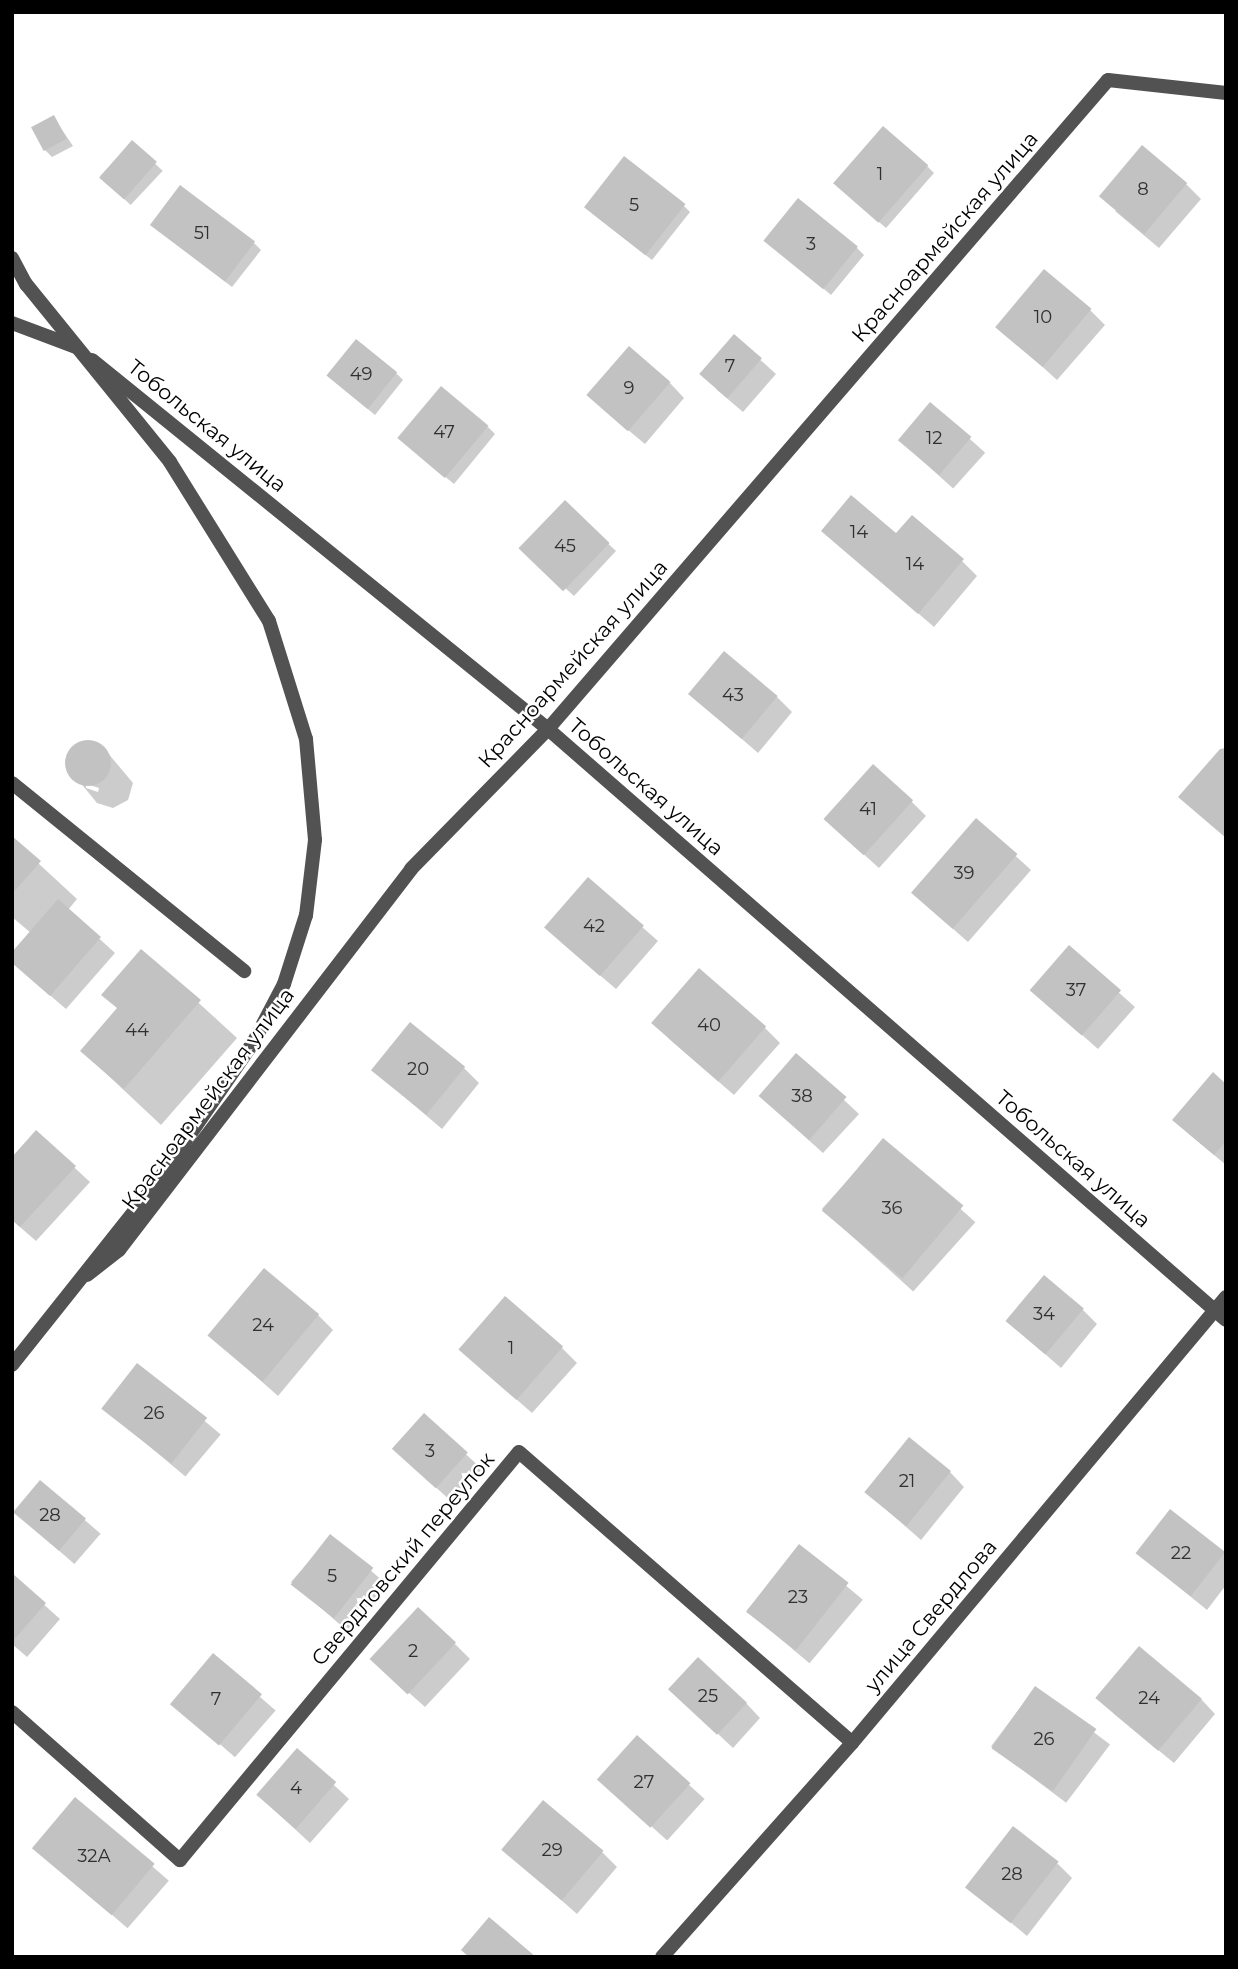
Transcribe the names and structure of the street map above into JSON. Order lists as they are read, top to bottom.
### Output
{
  "streets": {
    "street": [
      "Красноармейская улица",
      "Тобольская улица",
      "Свердловский переулок",
      "улица Свердлова"
    ]
  },
  "crossings": [
    ["Красноармейская улица", "Тобольская улица"],
    ["Тобольская улица", "улица Свердлова"],
    ["Свердловский переулок", "улица Свердлова"]
  ],
  "house_numbers": [
    "1",
    "8",
    "5",
    "51",
    "3",
    "10",
    "7",
    "49",
    "9",
    "47",
    "12",
    "14",
    "45",
    "14",
    "43",
    "41",
    "39",
    "42",
    "37",
    "40",
    "44",
    "20",
    "38",
    "36",
    "34",
    "24",
    "1",
    "26",
    "3",
    "21",
    "28",
    "22",
    "5",
    "23",
    "2",
    "25",
    "24",
    "7",
    "26",
    "27",
    "4",
    "29",
    "32А",
    "28"
  ]
}
